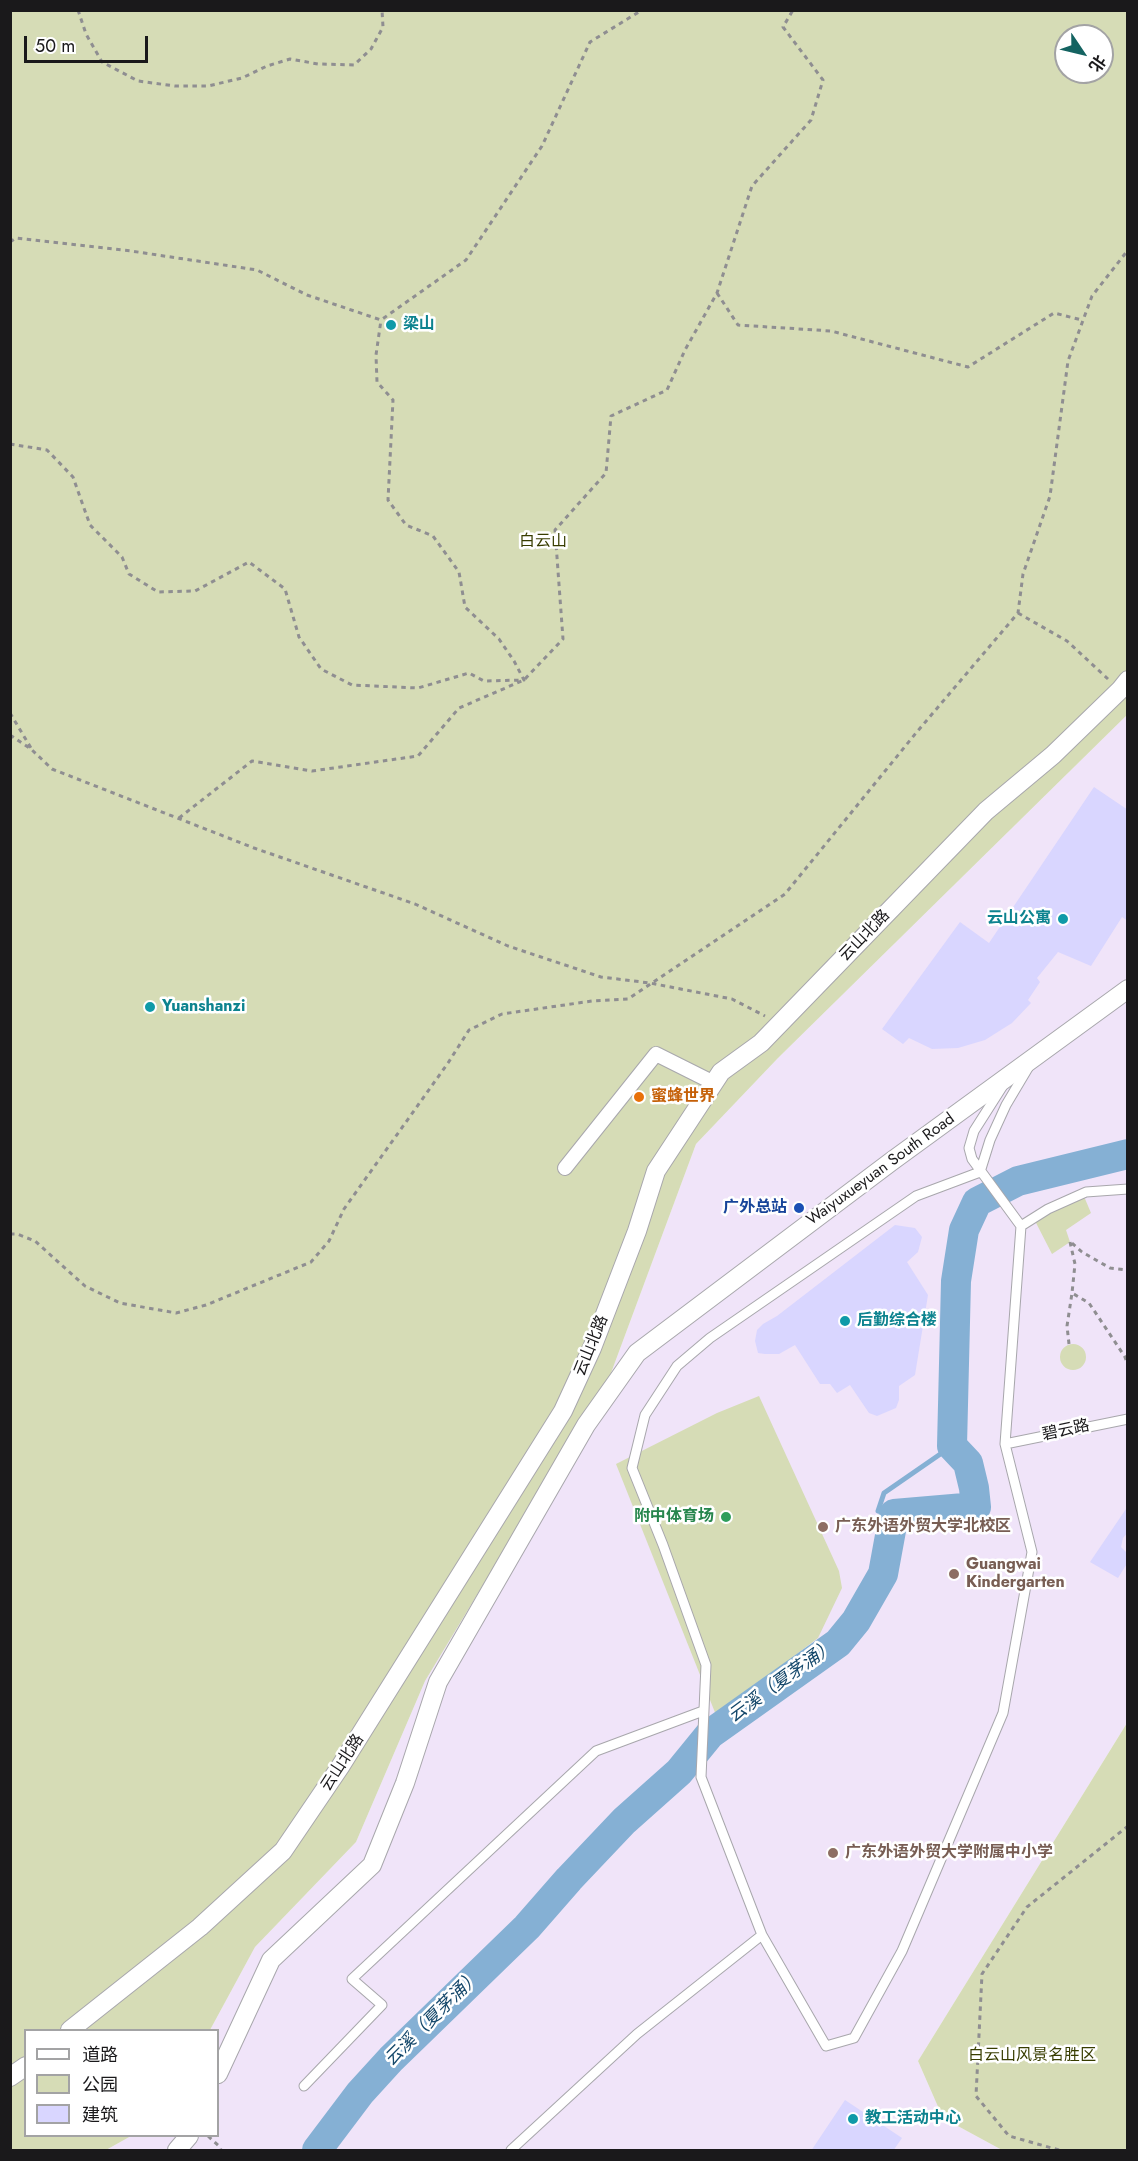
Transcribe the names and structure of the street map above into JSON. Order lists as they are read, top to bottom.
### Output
{
  "streets": {
    "street": ["云山北路", "Waiyuxueyuan South Road"],
    "lane": ["碧云路"]
  },
  "water": ["云溪（夏茅涌）"],
  "parks": ["白云山", "白云山风景名胜区"],
  "places": [
    "梁山",
    "云山公寓",
    "Yuanshanzi",
    "蜜蜂世界",
    "广外总站",
    "后勤综合楼",
    "附中体育场",
    "广东外语外贸大学北校区",
    "Guangwai Kindergarten",
    "广东外语外贸大学附属中小学",
    "教工活动中心"
  ],
  "legend": ["道路", "公园", "建筑"],
  "scale_bar": "50 m",
  "north": "bottom right"
}
